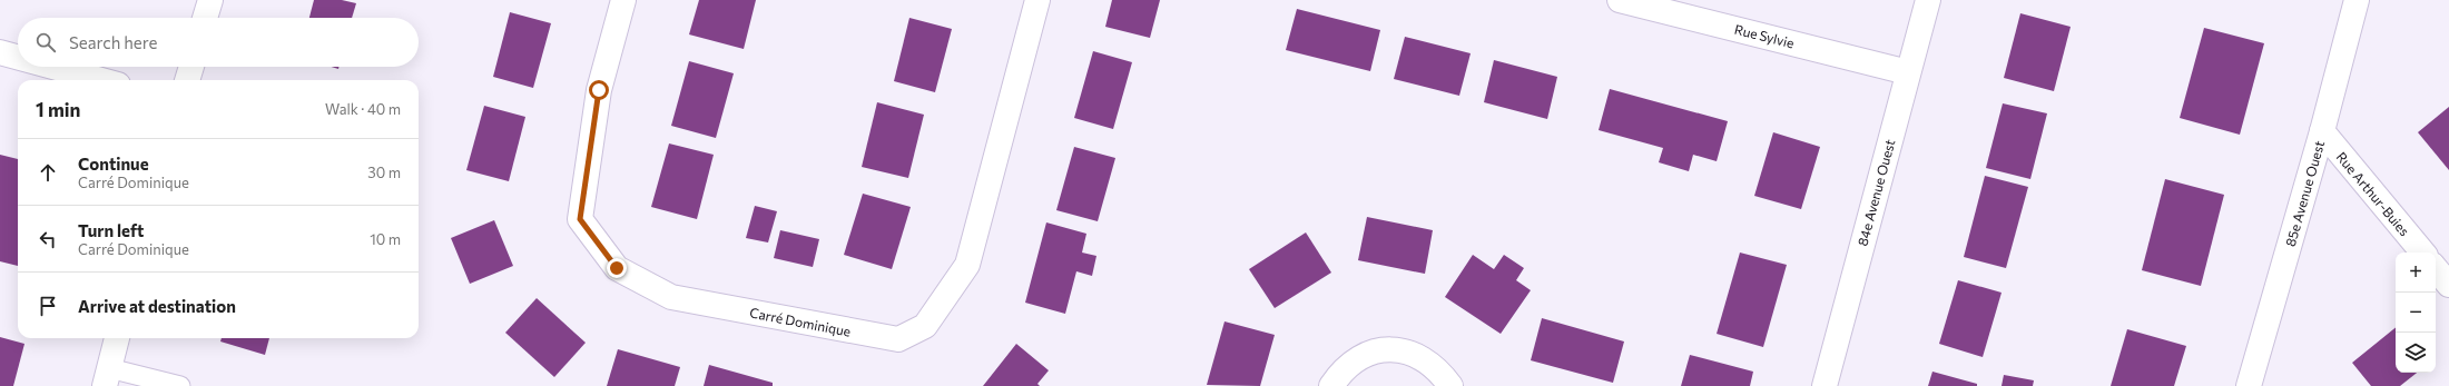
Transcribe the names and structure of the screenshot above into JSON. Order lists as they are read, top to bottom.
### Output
{
  "streets": {
    "street": [
      "Rue Sylvie",
      "84e Avenue Ouest",
      "85e Avenue Ouest",
      "Rue Arthur-Buies",
      "Carré Dominique"
    ]
  },
  "crossings": [
    ["Rue Sylvie", "84e Avenue Ouest"],
    ["85e Avenue Ouest", "Rue Arthur-Buies"]
  ],
  "page": {
    "search": "Search here",
    "heading": ["1 min", "Walk · 40 m"],
    "list": [
      ["Continue", "Carré Dominique", "30 m"],
      ["Turn left", "Carré Dominique", "10 m"],
      "Arrive at destination"
    ],
    "map_buttons": ["+", "−"]
  }
}
